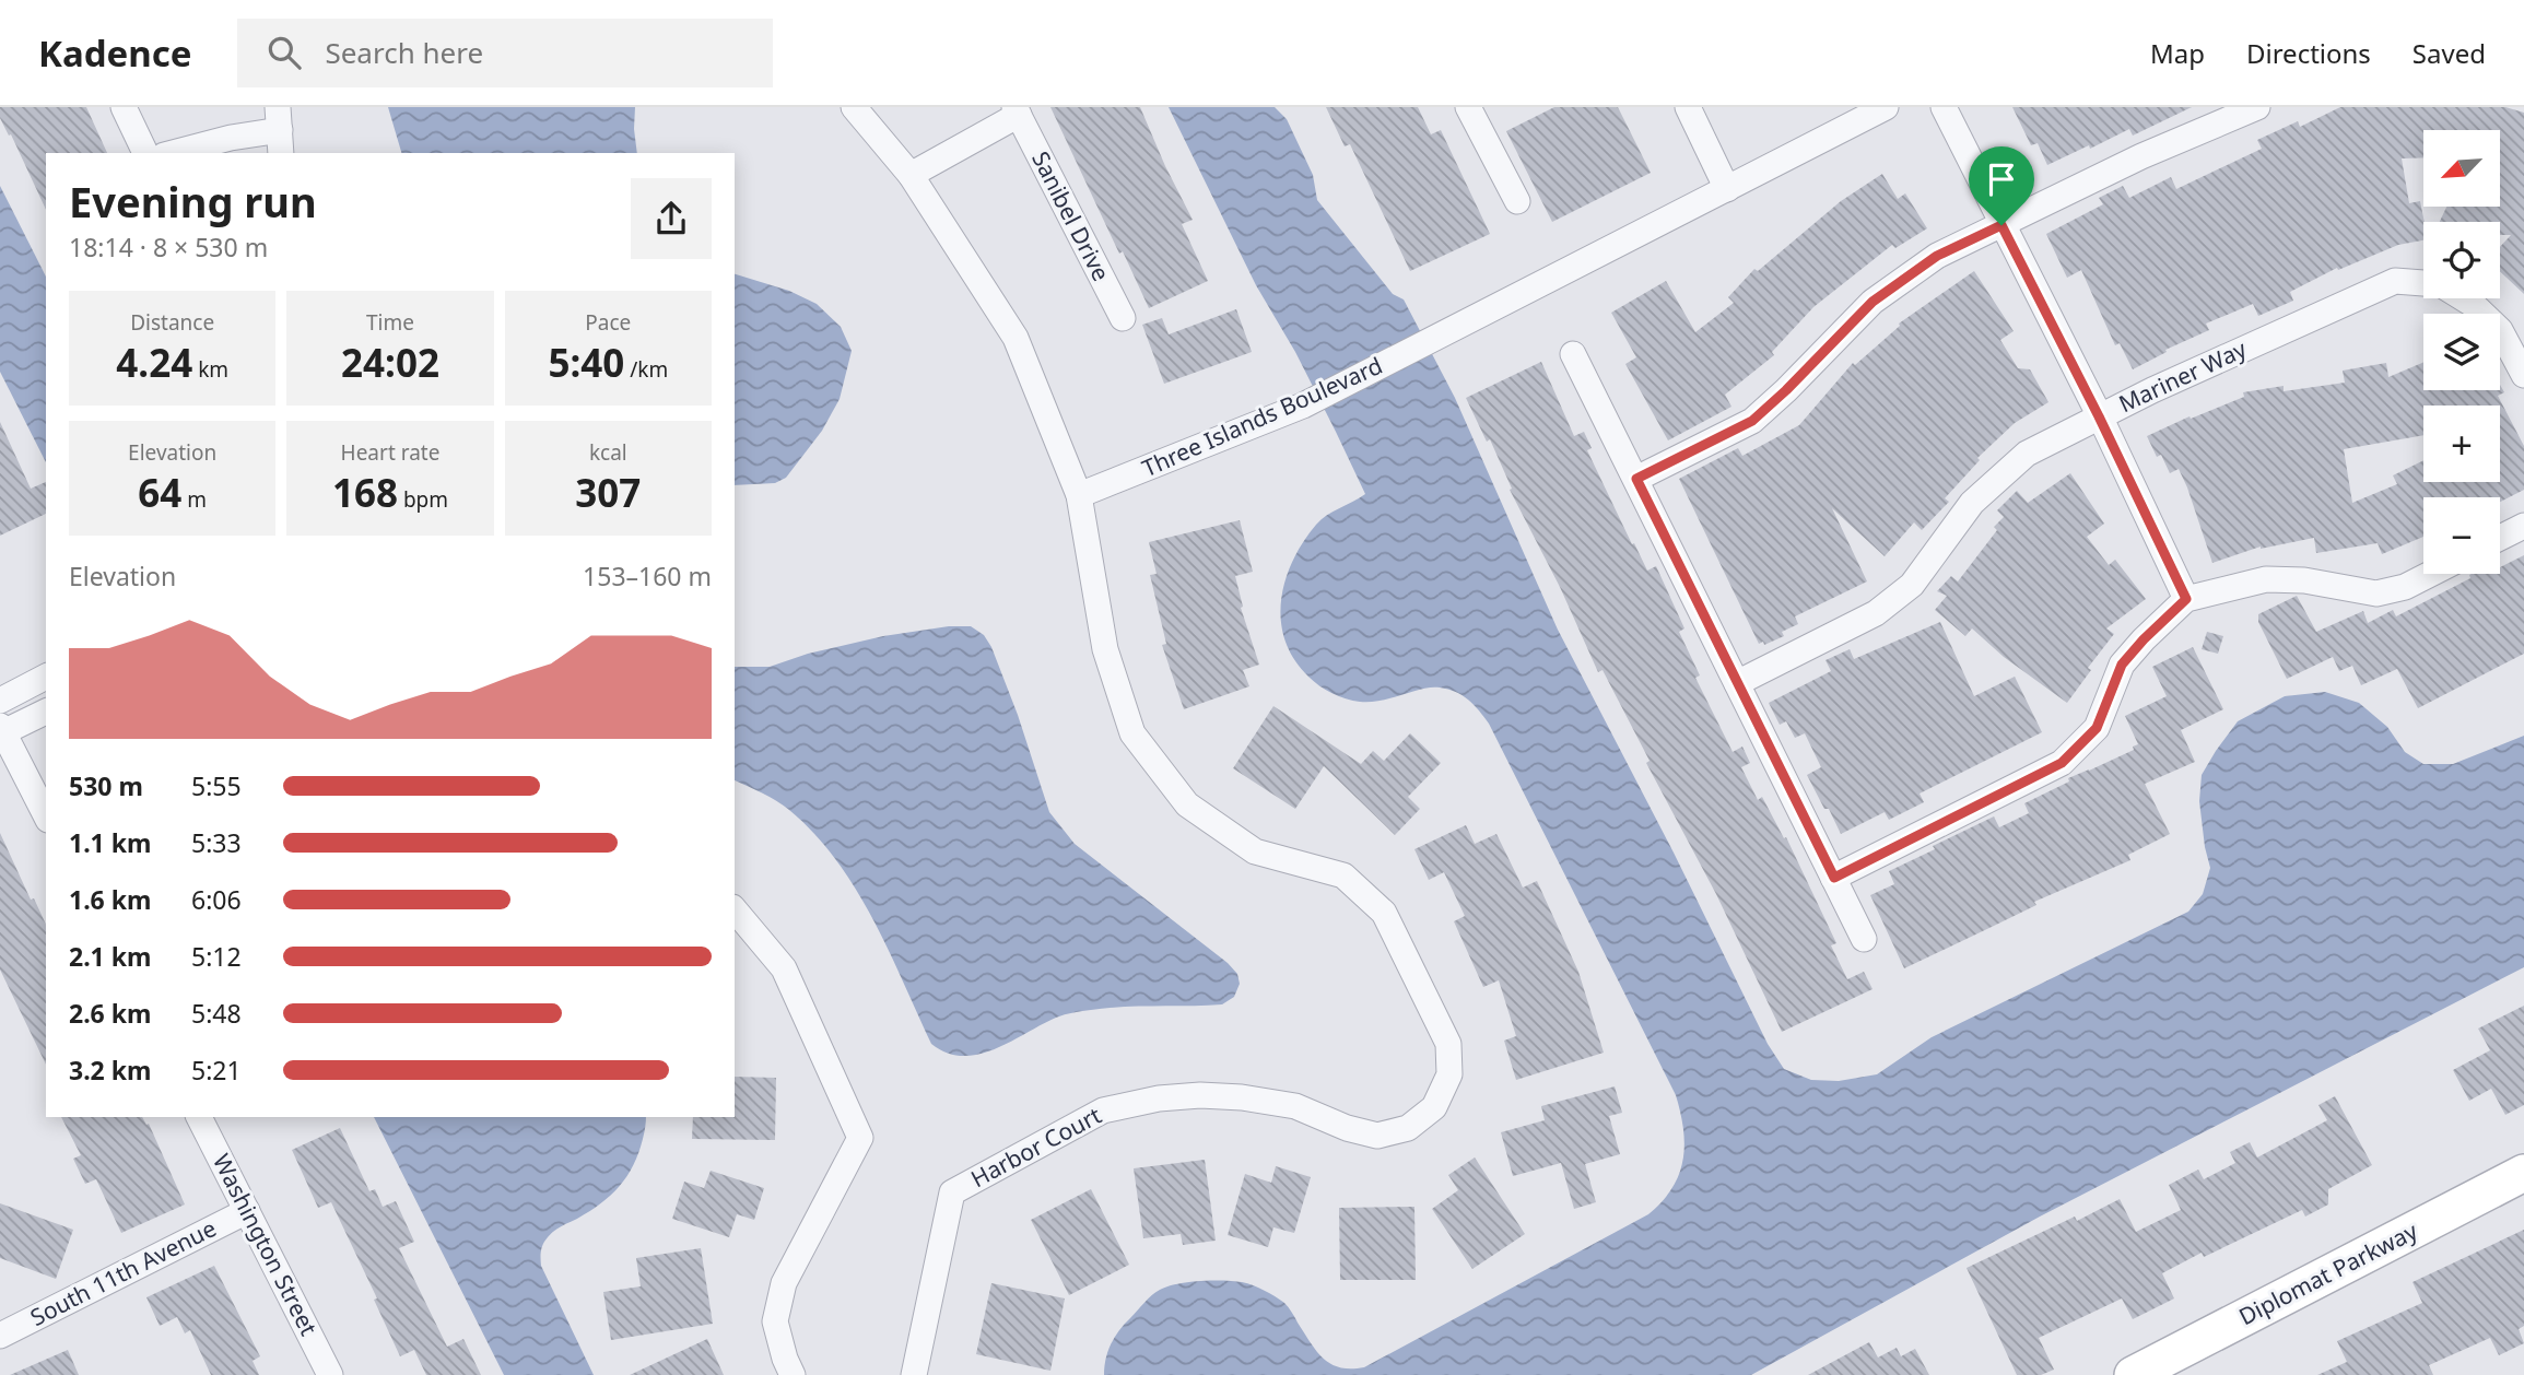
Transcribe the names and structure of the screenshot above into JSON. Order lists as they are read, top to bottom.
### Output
{
  "streets": {
    "street": [
      "Sanibel Drive",
      "Mariner Way",
      "Three Islands Boulevard",
      "Harbor Court",
      "Washington Street",
      "South 11th Avenue",
      "Diplomat Parkway"
    ]
  },
  "crossings": [
    ["Three Islands Boulevard", "Harbor Court"],
    ["Washington Street", "South 11th Avenue"]
  ],
  "north": "bottom left",
  "page": {
    "header": "Kadence",
    "search": "Search here",
    "nav": ["Map", "Directions", "Saved"],
    "map_buttons": ["+", "−"],
    "heading": ["Evening run", "18:14 · 8 × 530 m"],
    "stats": [
      ["Distance", "4.24 km"],
      ["Time", "24:02"],
      ["Pace", "5:40 /km"],
      ["Elevation", "64 m"],
      ["Heart rate", "168 bpm"],
      ["kcal", "307"]
    ],
    "chart": ["Elevation", "153–160 m"],
    "list": [
      {
        "name": "530 m",
        "note": "5:55"
      },
      {
        "name": "1.1 km",
        "note": "5:33"
      },
      {
        "name": "1.6 km",
        "note": "6:06"
      },
      {
        "name": "2.1 km",
        "note": "5:12"
      },
      {
        "name": "2.6 km",
        "note": "5:48"
      },
      {
        "name": "3.2 km",
        "note": "5:21"
      }
    ]
  }
}
